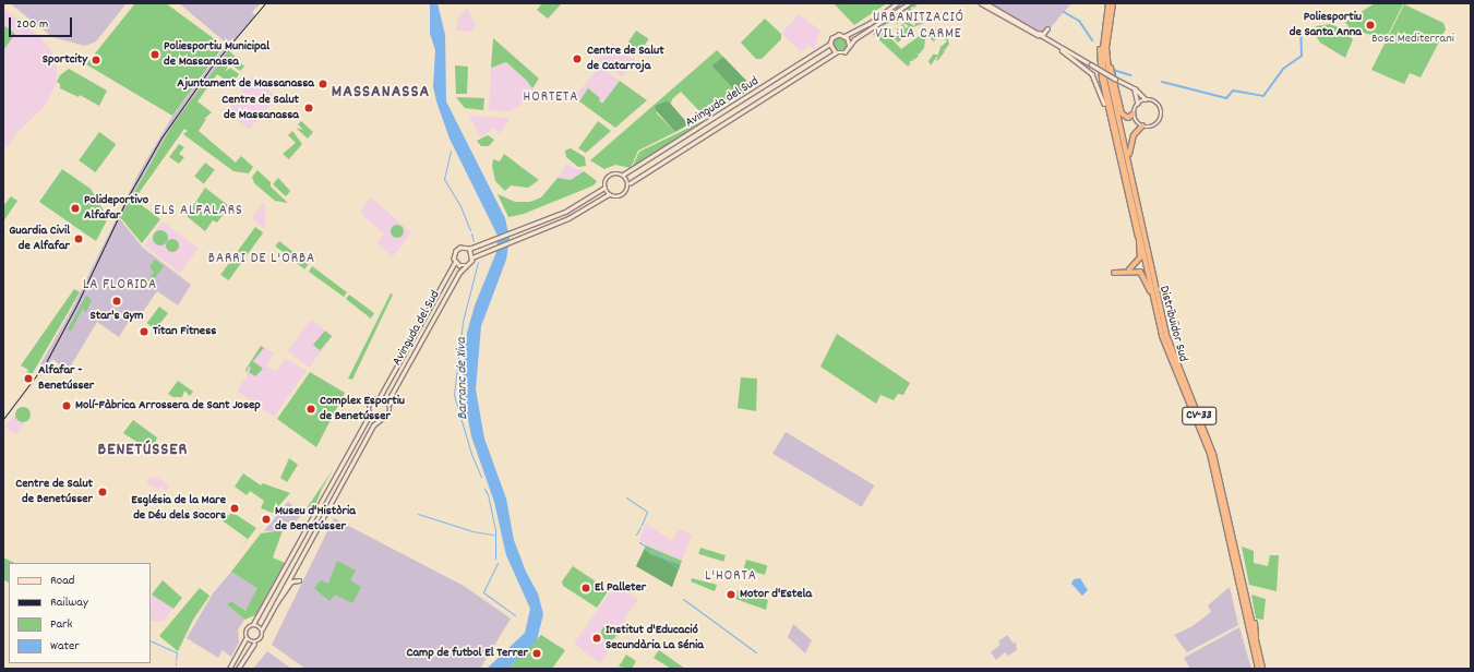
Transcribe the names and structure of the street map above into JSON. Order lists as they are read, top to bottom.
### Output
{
  "streets": {
    "highway": ["Distribuïdor Sud", "CV-33"],
    "main road": ["Avinguda del Sud"]
  },
  "districts": [
    "URBANITZACIÓ VIL·LA CARME",
    "MASSANASSA",
    "HORTETA",
    "ELS ALFALARS",
    "BARRI DE L'ORBA",
    "LA FLORIDA",
    "BENETÚSSER",
    "L'HORTA"
  ],
  "water": ["Barranc de Xiva"],
  "parks": ["Bosc Mediterrani"],
  "places": [
    "Poliesportiu de Santa Anna",
    "Poliesportiu Municipal de Massanassa",
    "Centre de Salut de Catarroja",
    "Sportcity",
    "Ajuntament de Massanassa",
    "Centre de Salut de Massanassa",
    "Polideportivo Alfafar",
    "Guardia Civil de Alfafar",
    "Star's Gym",
    "Titan Fitness",
    "Alfafar - Benetússer",
    "Molí-Fàbrica Arrossera de Sant Josep",
    "Complex Esportiu de Benetússer",
    "Centre de Salut de Benetússer",
    "Església de la Mare de Déu dels Socors",
    "Museu d'Història de Benetússer",
    "El Palleter",
    "Motor d'Estela",
    "Institut d'Educació Secundària La Sénia",
    "Camp de futbol El Terrer"
  ],
  "legend": [
    "Road",
    "Railway",
    "Park",
    "Water"
  ],
  "scale_bar": "200 m"
}
